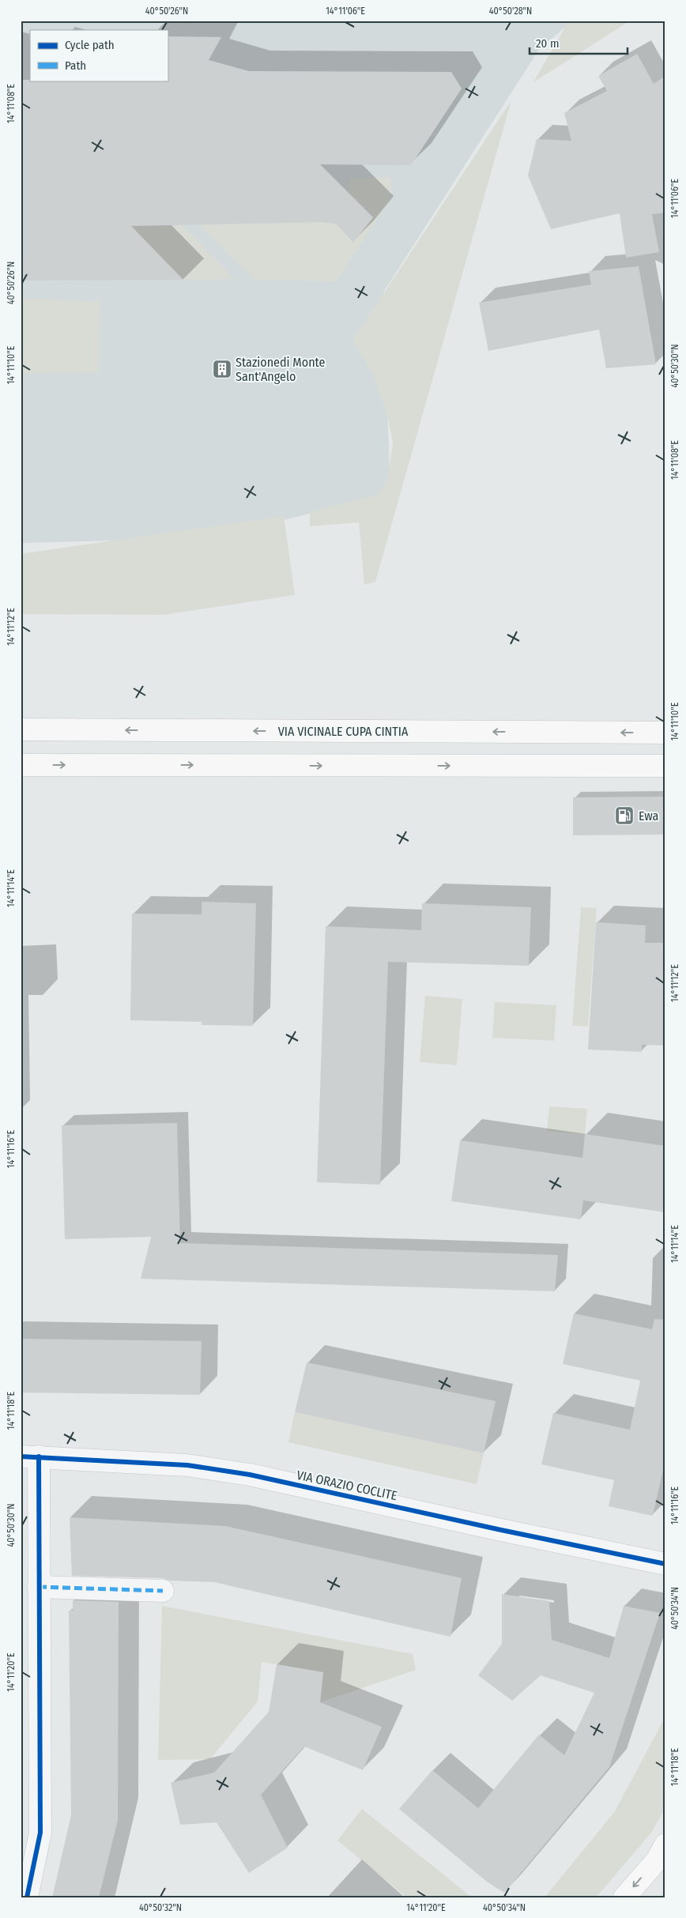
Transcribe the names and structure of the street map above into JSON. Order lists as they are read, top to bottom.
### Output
{
  "streets": {
    "main road": ["VIA VICINALE CUPA CINTIA"],
    "street": ["VIA ORAZIO COCLITE"]
  },
  "places": {
    "building": ["Stazionedi Monte Sant'Angelo"],
    "fuel station": ["Ewa"]
  },
  "legend": ["Cycle path", "Path"],
  "scale_bar": "20 m",
  "coordinates": [
    "40°50'26\"N",
    "14°11'06\"E",
    "40°50'28\"N",
    "14°11'08\"E",
    "14°11'10\"E",
    "40°50'30\"N",
    "14°11'12\"E",
    "14°11'14\"E",
    "14°11'16\"E",
    "14°11'18\"E",
    "40°50'34\"N",
    "14°11'20\"E",
    "40°50'32\"N"
  ]
}
